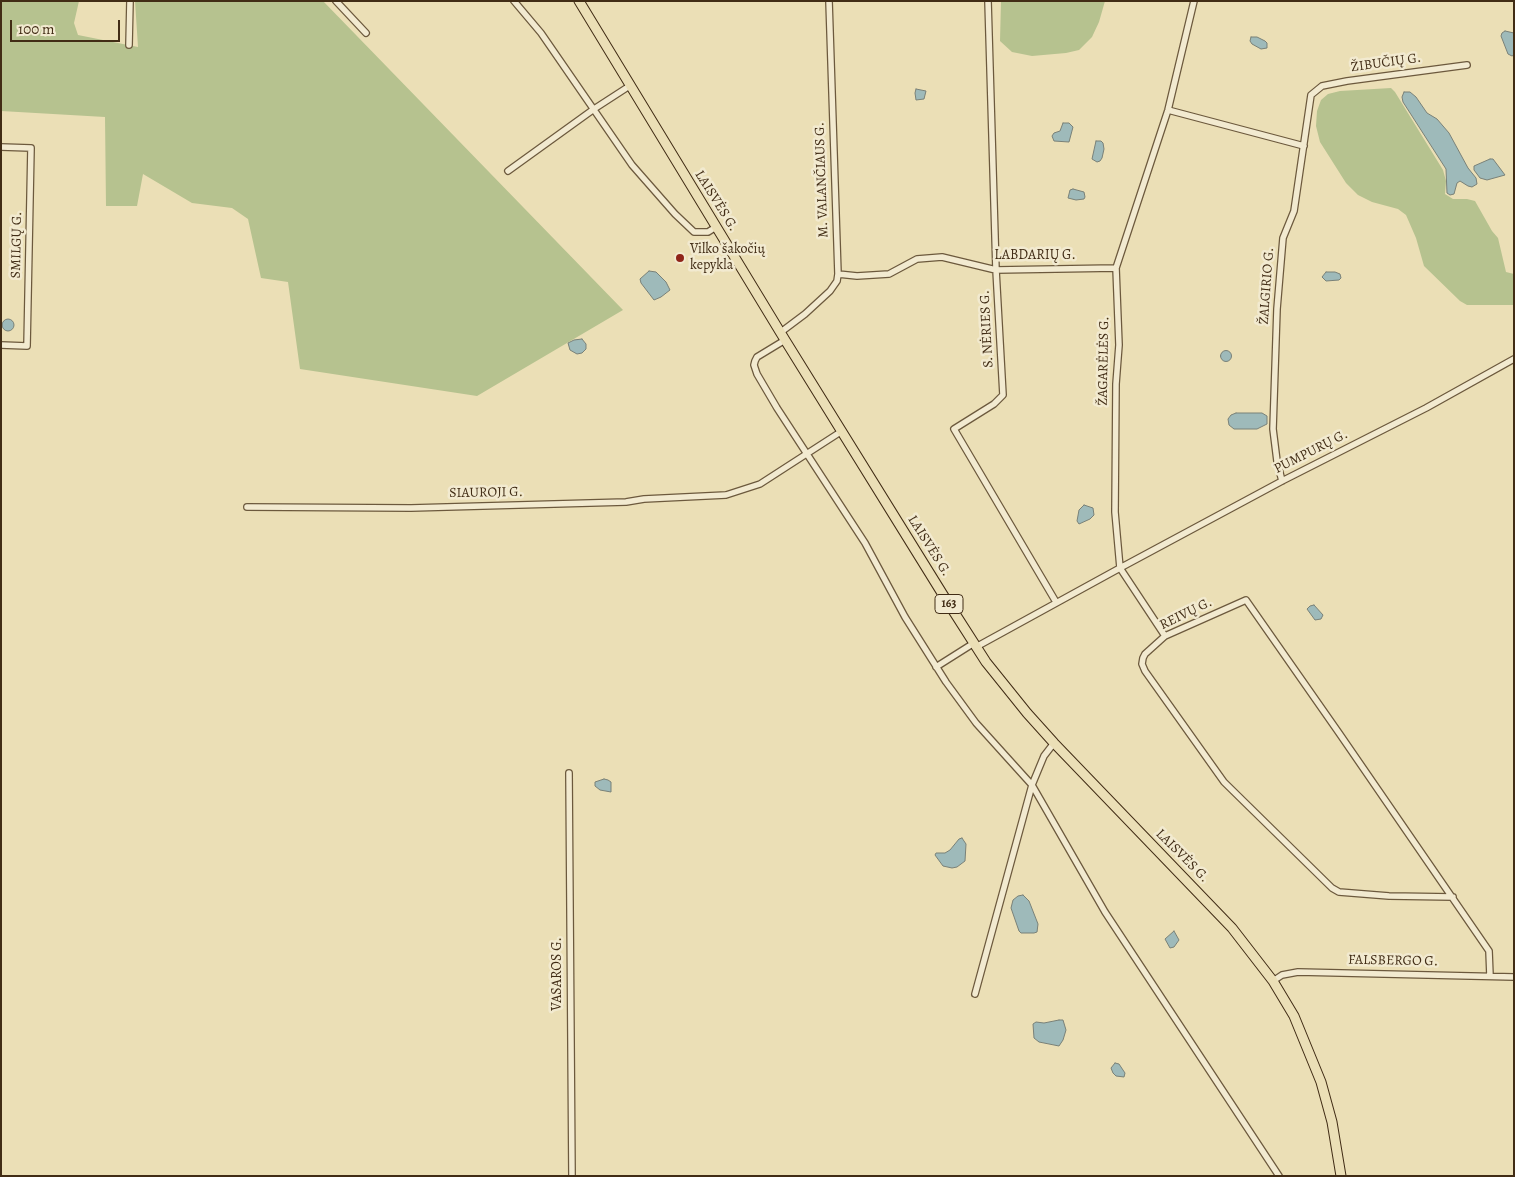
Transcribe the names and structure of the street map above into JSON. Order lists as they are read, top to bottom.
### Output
{
  "streets": {
    "main road": ["LAISVĖS G.", "163"],
    "street": [
      "ŽIBUČIŲ G.",
      "M. VALANČIAUS G.",
      "SMILGŲ G.",
      "LABDARIŲ G.",
      "ŽALGIRIO G.",
      "S. NĖRIES G.",
      "ŽAGARĖLĖS G.",
      "PUMPURŲ G.",
      "SIAUROJI G.",
      "REIVŲ G.",
      "FALSBERGO G.",
      "VASAROS G."
    ]
  },
  "crossings": [
    ["ŽIBUČIŲ G.", "ŽALGIRIO G."],
    ["M. VALANČIAUS G.", "LABDARIŲ G."],
    ["LAISVĖS G.", "SIAUROJI G."],
    ["LAISVĖS G.", "FALSBERGO G."],
    ["LABDARIŲ G.", "S. NĖRIES G."],
    ["LABDARIŲ G.", "ŽAGARĖLĖS G."],
    ["ŽALGIRIO G.", "PUMPURŲ G."],
    ["ŽAGARĖLĖS G.", "PUMPURŲ G."],
    ["REIVŲ G.", "FALSBERGO G."]
  ],
  "places": ["Vilko šakočių kepykla"],
  "scale_bar": "100 m"
}
